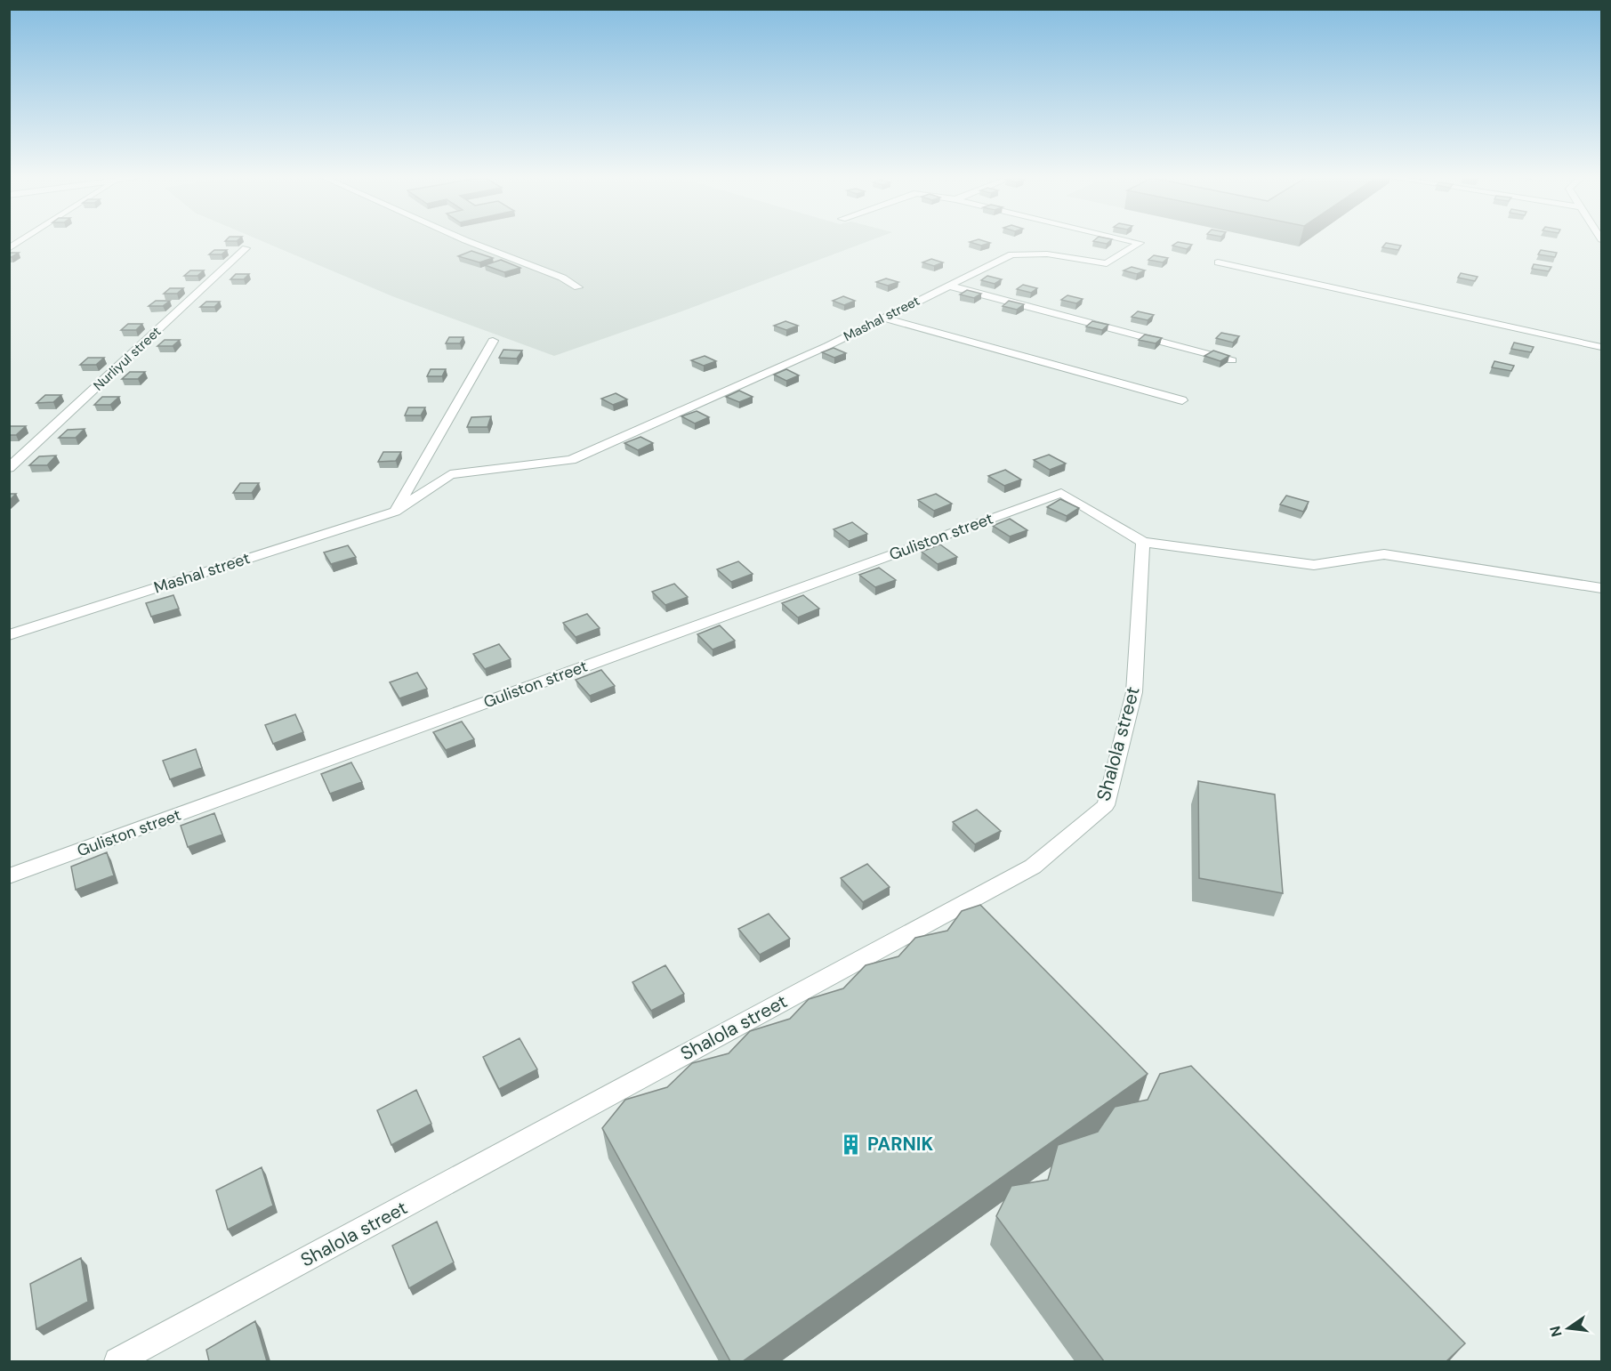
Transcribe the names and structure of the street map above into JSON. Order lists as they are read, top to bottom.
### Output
{
  "streets": {
    "street": [
      "Mashal street",
      "Nurliyul street",
      "Guliston street",
      "Shalola street"
    ]
  },
  "crossings": [
    ["Guliston street", "Shalola street"]
  ],
  "places": {
    "building": ["PARNIK"]
  },
  "north": "left"
}
